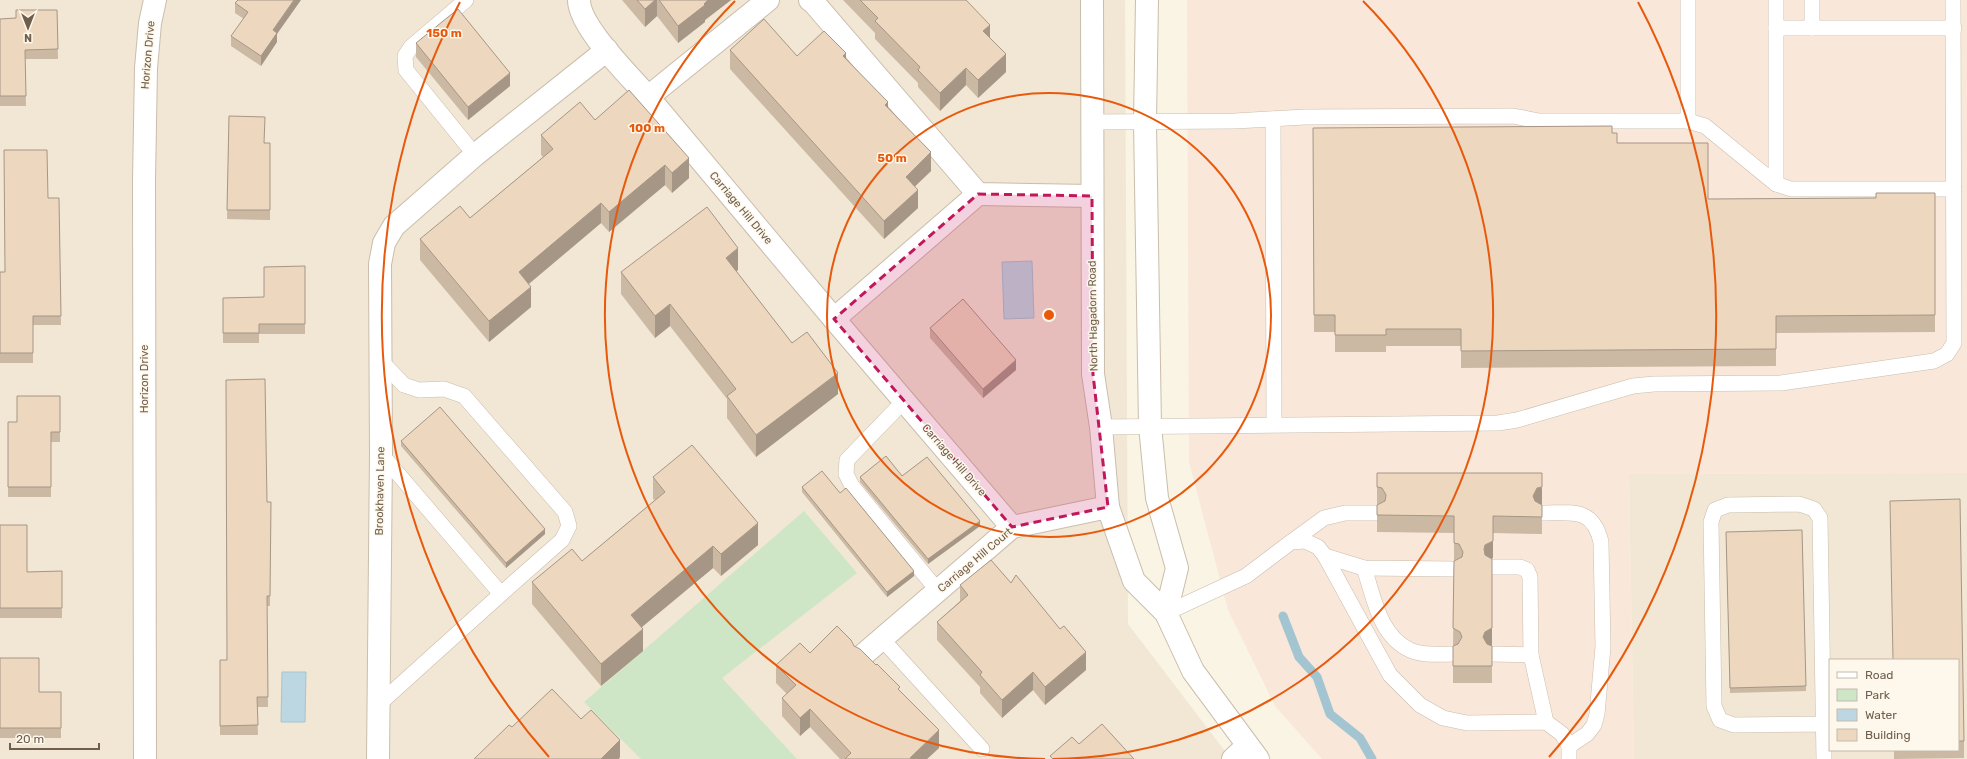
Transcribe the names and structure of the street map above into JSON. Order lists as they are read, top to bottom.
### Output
{
  "streets": {
    "street": [
      "Horizon Drive",
      "Carriage Hill Drive",
      "North Hagadorn Road",
      "Brookhaven Lane",
      "Carriage Hill Court"
    ]
  },
  "crossings": [
    ["Carriage Hill Drive", "Carriage Hill Court"],
    ["North Hagadorn Road", "Carriage Hill Court"]
  ],
  "legend": [
    "Road",
    "Park",
    "Water",
    "Building"
  ],
  "scale_bar": "20 m",
  "north": "bottom",
  "rings": ["150 m", "100 m", "50 m"]
}
